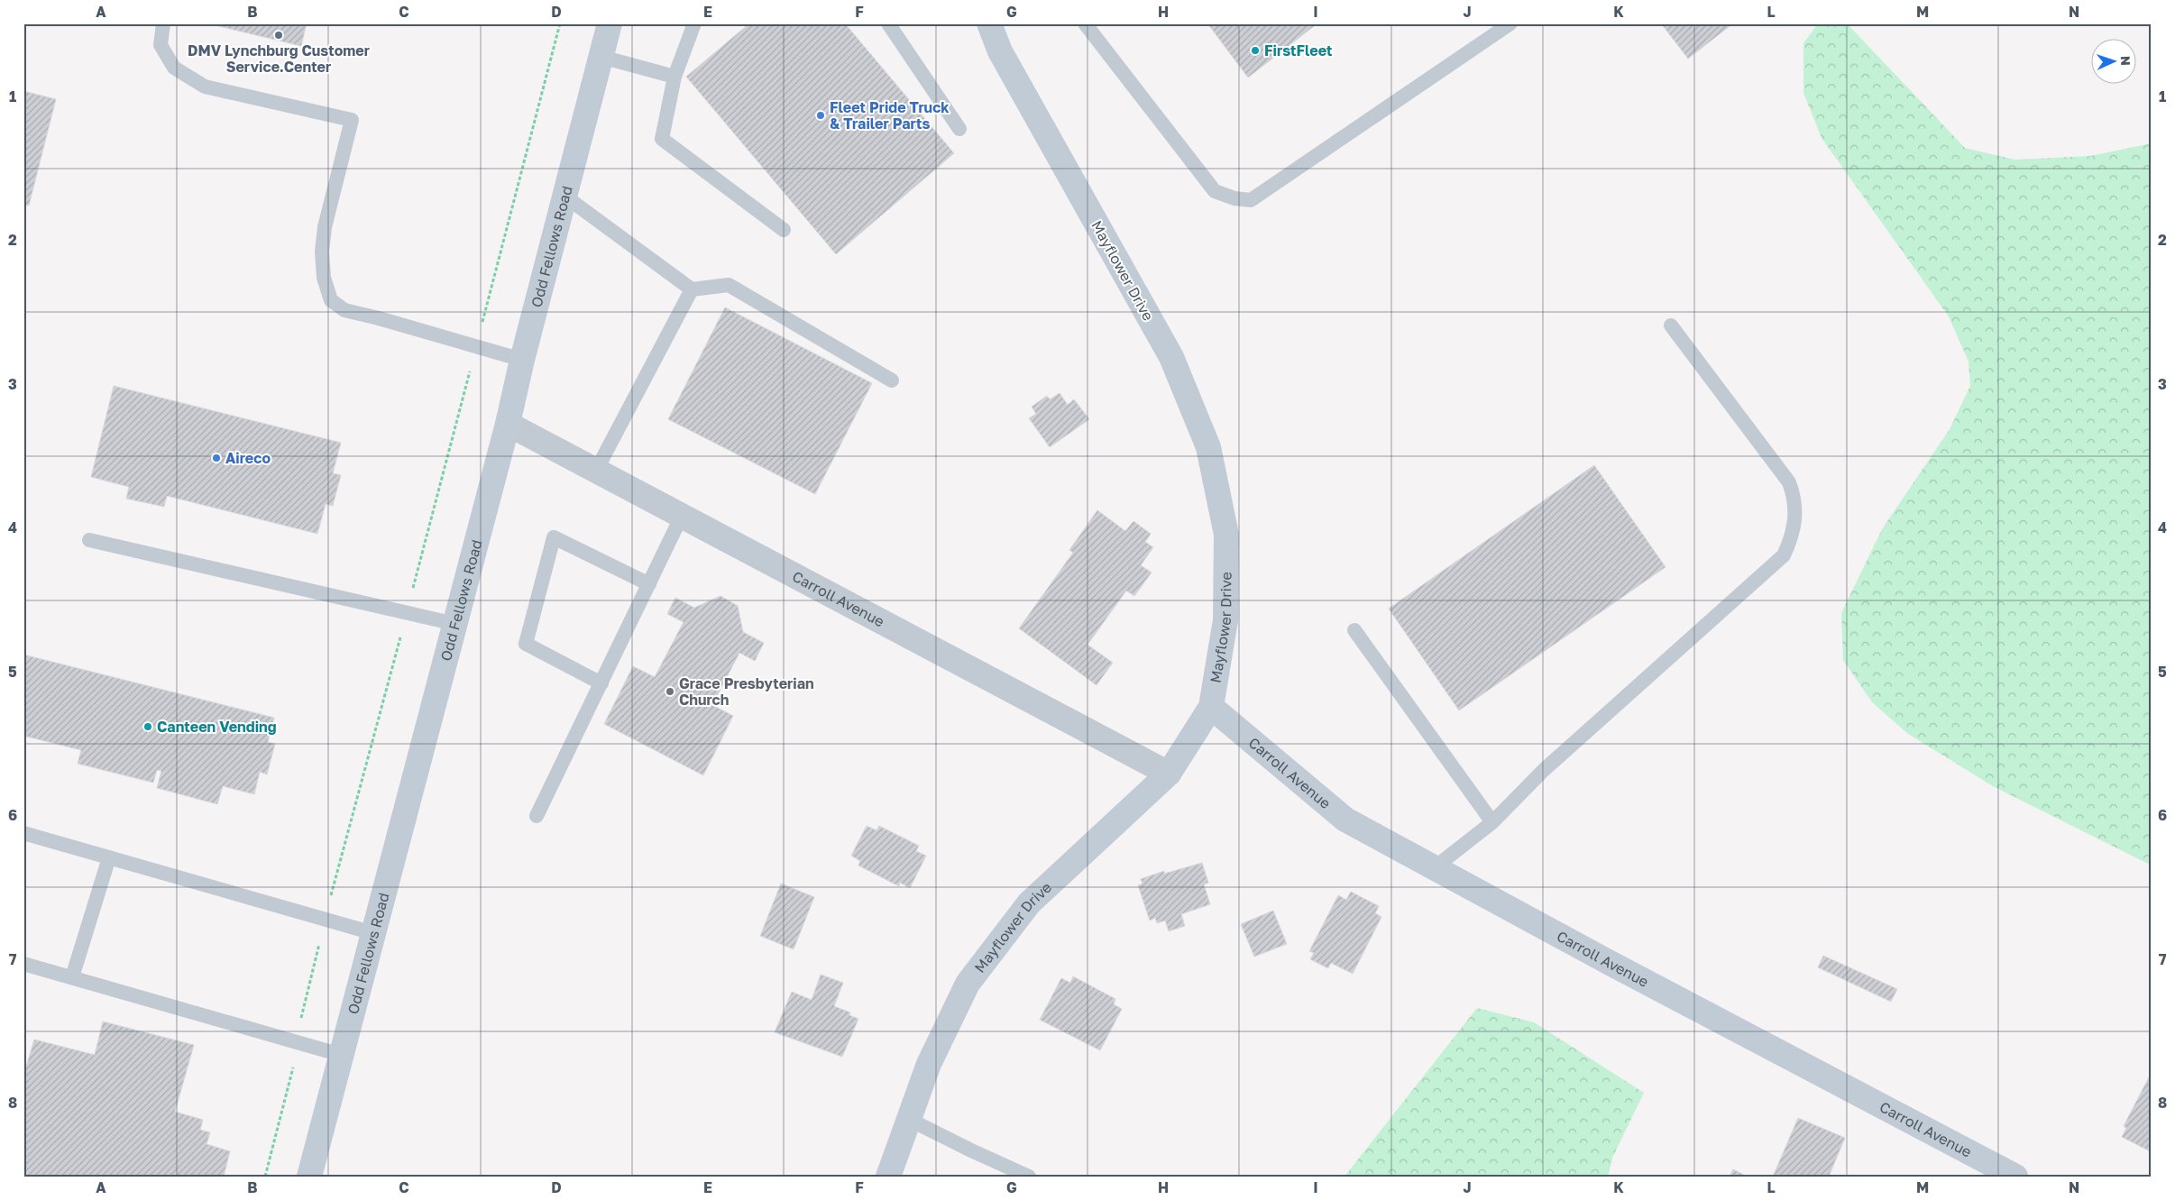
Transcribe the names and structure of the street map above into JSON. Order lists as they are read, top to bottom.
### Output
{
  "streets": {
    "street": ["Odd Fellows Road", "Mayflower Drive", "Carroll Avenue"]
  },
  "crossings": [
    ["Odd Fellows Road", "Carroll Avenue"],
    ["Mayflower Drive", "Carroll Avenue"]
  ],
  "places": [
    "DMV Lynchburg Customer Service.Center",
    "FirstFleet",
    "Fleet Pride Truck & Trailer Parts",
    "Aireco",
    "Grace Presbyterian Church",
    "Canteen Vending"
  ],
  "north": "right",
  "grid": {
    "columns": [
      "A",
      "B",
      "C",
      "D",
      "E",
      "F",
      "G",
      "H",
      "I",
      "J",
      "K",
      "L",
      "M",
      "N"
    ],
    "rows": [
      "1",
      "2",
      "3",
      "4",
      "5",
      "6",
      "7",
      "8"
    ]
  }
}
